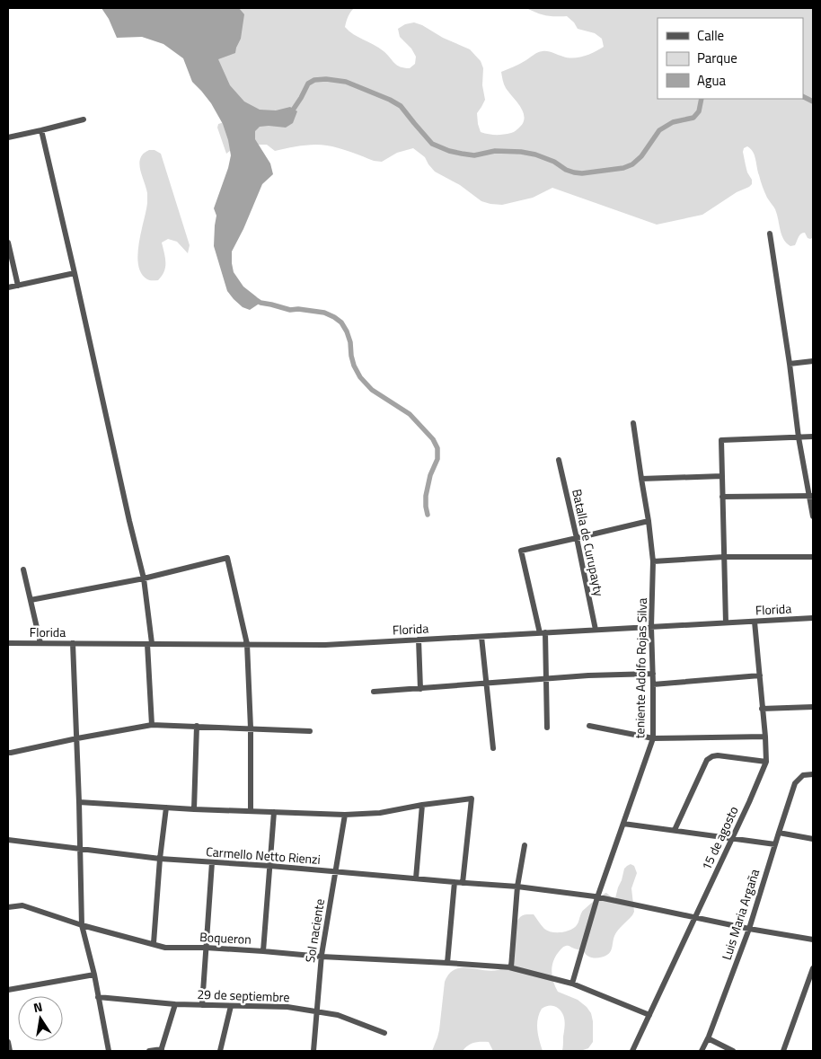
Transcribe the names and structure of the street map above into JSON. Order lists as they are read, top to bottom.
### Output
{
  "streets": {
    "street": [
      "Batalla de Curupayty",
      "Florida",
      "teniente Adolfo Rojas Silva",
      "15 de agosto",
      "Carmello Netto Rienzi",
      "Luis Maria Argaña",
      "Sol naciente",
      "Boqueron",
      "29 de septiembre"
    ]
  },
  "crossings": [
    ["Batalla de Curupayty", "Florida"],
    ["Florida", "teniente Adolfo Rojas Silva"],
    ["Florida", "15 de agosto"],
    ["teniente Adolfo Rojas Silva", "Carmello Netto Rienzi"],
    ["teniente Adolfo Rojas Silva", "Boqueron"],
    ["15 de agosto", "Carmello Netto Rienzi"],
    ["15 de agosto", "Boqueron"],
    ["Carmello Netto Rienzi", "Luis Maria Argaña"],
    ["Carmello Netto Rienzi", "Sol naciente"],
    ["Sol naciente", "Boqueron"],
    ["Sol naciente", "29 de septiembre"]
  ],
  "legend": ["Calle", "Parque", "Agua"],
  "north": "top"
}
